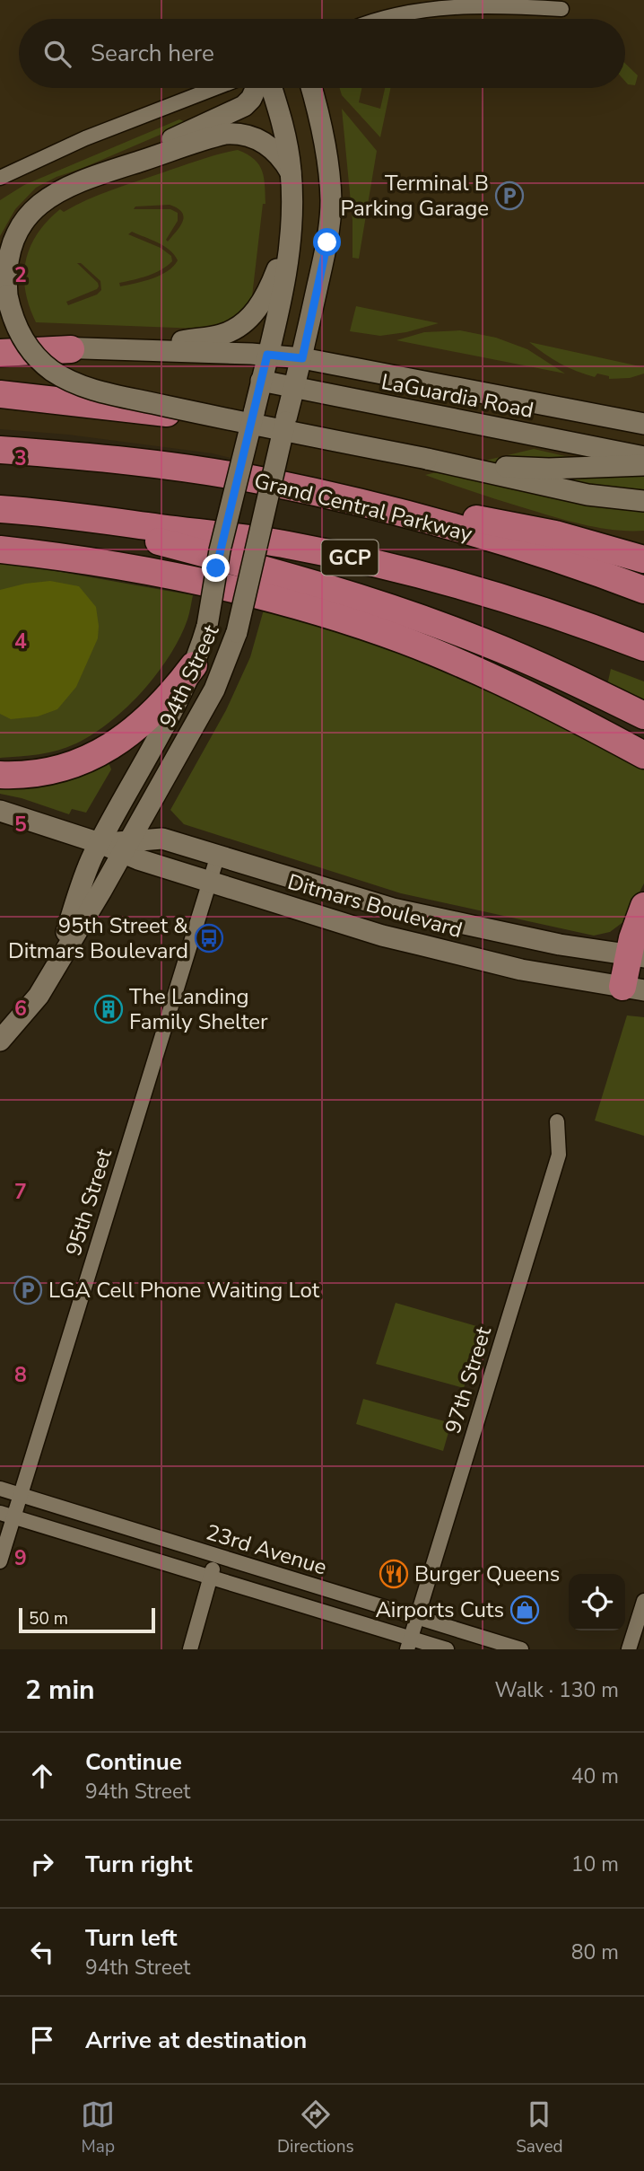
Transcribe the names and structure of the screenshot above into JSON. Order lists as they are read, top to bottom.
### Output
{
  "streets": {
    "highway": ["Grand Central Parkway", "GCP"],
    "main road": ["LaGuardia Road", "94th Street", "Ditmars Boulevard"],
    "street": ["95th Street", "97th Street", "23rd Avenue"]
  },
  "crossings": [
    ["LaGuardia Road", "94th Street"],
    ["94th Street", "Ditmars Boulevard"],
    ["Ditmars Boulevard", "95th Street"],
    ["95th Street", "23rd Avenue"],
    ["97th Street", "23rd Avenue"]
  ],
  "places": {
    "parking": ["Terminal B Parking Garage", "LGA Cell Phone Waiting Lot"],
    "bus stop": ["95th Street & Ditmars Boulevard"],
    "building": ["The Landing Family Shelter"],
    "restaurant": ["Burger Queens"],
    "shop": ["Airports Cuts"]
  },
  "scale_bar": "50 m",
  "page": {
    "search": "Search here",
    "scale": "50 m",
    "heading": ["2 min", "Walk · 130 m"],
    "list": [
      ["Continue", "94th Street", "40 m"],
      ["Turn right", "10 m"],
      ["Turn left", "94th Street", "80 m"],
      "Arrive at destination"
    ],
    "nav": ["Map", "Directions", "Saved"]
  },
  "grid": {
    "rows": [
      "2",
      "3",
      "4",
      "5",
      "6",
      "7",
      "8",
      "9"
    ]
  }
}
